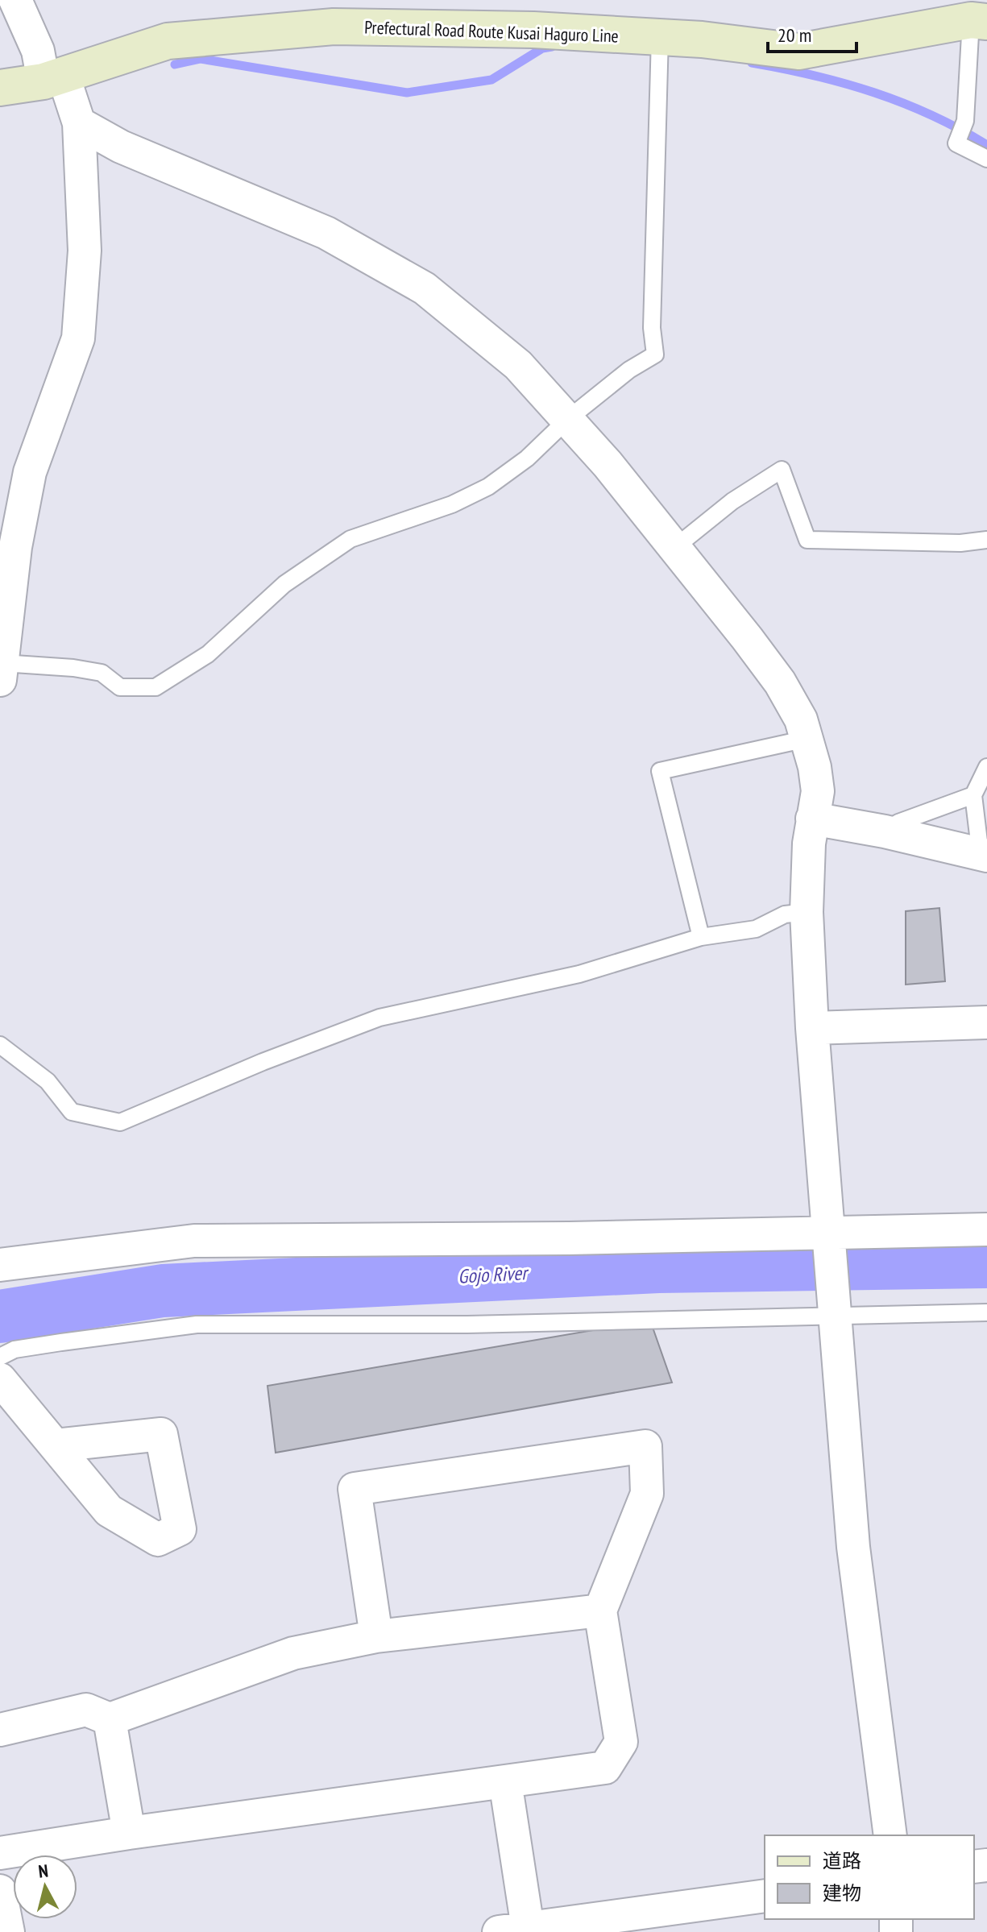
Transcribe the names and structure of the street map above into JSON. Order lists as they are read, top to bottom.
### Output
{
  "streets": {
    "main road": ["Prefectural Road Route Kusai Haguro Line"]
  },
  "water": ["Gojo River"],
  "legend": ["道路", "建物"],
  "scale_bar": "20 m",
  "north": "top"
}
